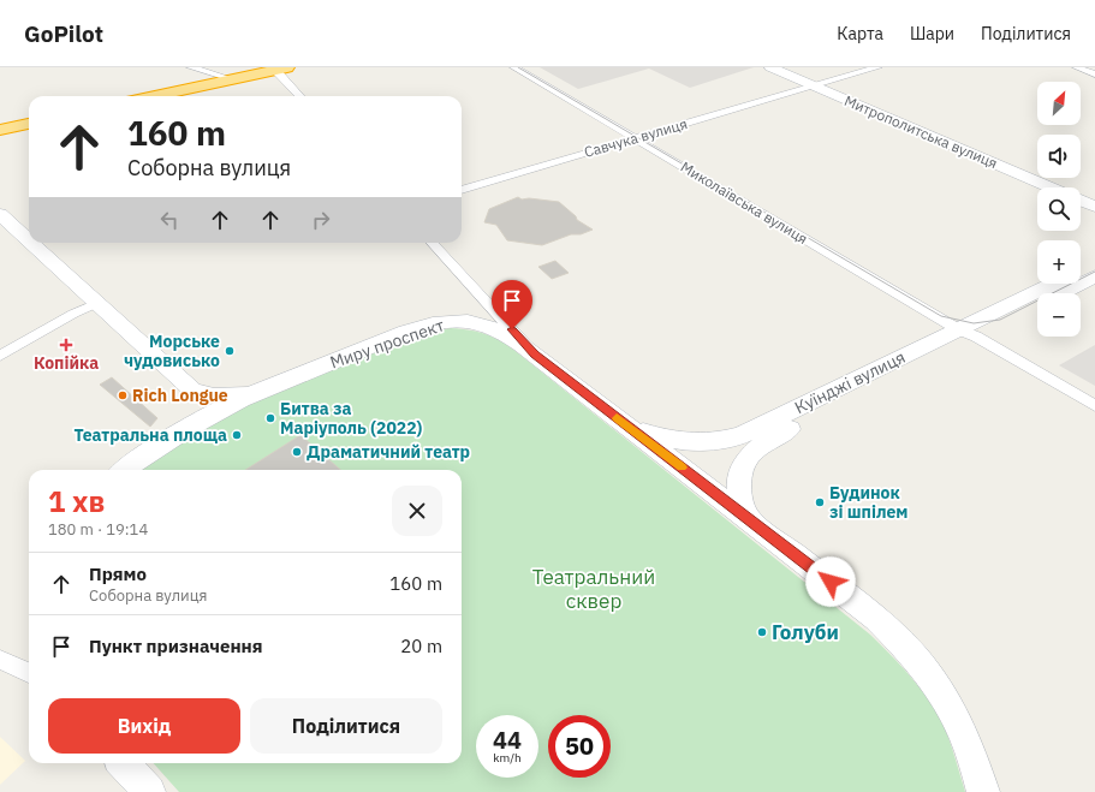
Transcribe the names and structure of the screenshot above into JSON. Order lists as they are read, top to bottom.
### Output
{
  "streets": {
    "main road": ["Митрополитська вулиця", "Миру проспект", "Куїнджі вулиця"],
    "street": ["Савчука вулиця", "Миколаївська вулиця"]
  },
  "crossings": [
    ["Митрополитська вулиця", "Савчука вулиця"],
    ["Савчука вулиця", "Миколаївська вулиця"],
    ["Миколаївська вулиця", "Куїнджі вулиця"],
    ["Миру проспект", "Куїнджі вулиця"]
  ],
  "parks": ["Театральний сквер"],
  "places": {
    "health": ["Копійка"],
    "other": [
      "Морське чудовисько",
      "Rich Longue",
      "Битва за Маріуполь (2022)",
      "Театральна площа",
      "Драматичний театр",
      "Будинок зі шпілем",
      "Голуби"
    ]
  },
  "north": "top right",
  "page": {
    "header": "GoPilot",
    "nav": ["Карта", "Шари", "Поділитися"],
    "map_buttons": ["+", "−"],
    "turn": ["160 m", "Соборна вулиця"],
    "heading": ["1 хв", "180 m · 19:14"],
    "list": [
      {
        "name": "Прямо",
        "note": "Соборна вулиця",
        "value": "160 m"
      },
      {
        "name": "Пункт призначення",
        "value": "20 m"
      }
    ],
    "buttons": ["Вихід", "Поділитися"],
    "speed": "44 km/h",
    "limit": "50"
  }
}
